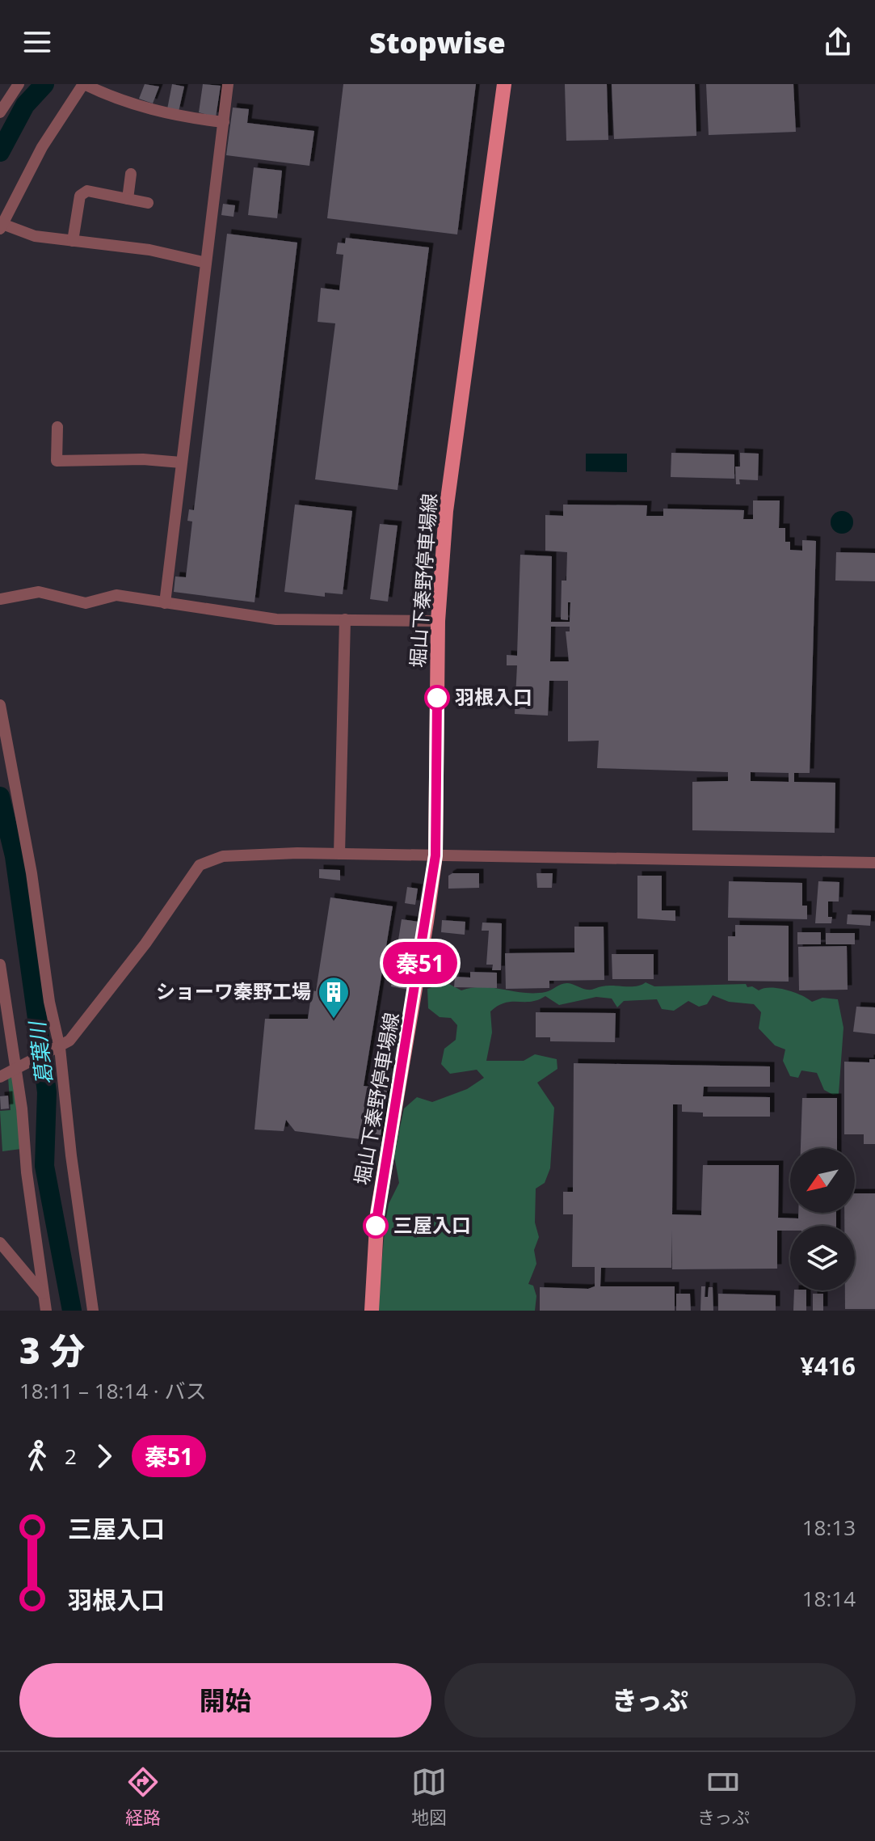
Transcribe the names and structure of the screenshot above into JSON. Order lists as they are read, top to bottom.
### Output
{
  "streets": {
    "main road": ["堀山下秦野停車場線"]
  },
  "water": ["葛葉川"],
  "places": {
    "other": ["羽根入口", "三屋入口"],
    "building": ["ショーワ秦野工場"]
  },
  "lines": ["bus line 秦51"],
  "north": "bottom left",
  "page": {
    "header": "Stopwise",
    "on_map": "秦51",
    "heading": ["3 分", "18:11 – 18:14 · バス", "¥416"],
    "legs": ["2", "秦51"],
    "list": [
      {
        "name": "三屋入口",
        "value": "18:13"
      },
      {
        "name": "羽根入口",
        "value": "18:14"
      }
    ],
    "buttons": ["開始", "きっぷ"],
    "tabs": ["経路", "地図", "きっぷ"]
  }
}
